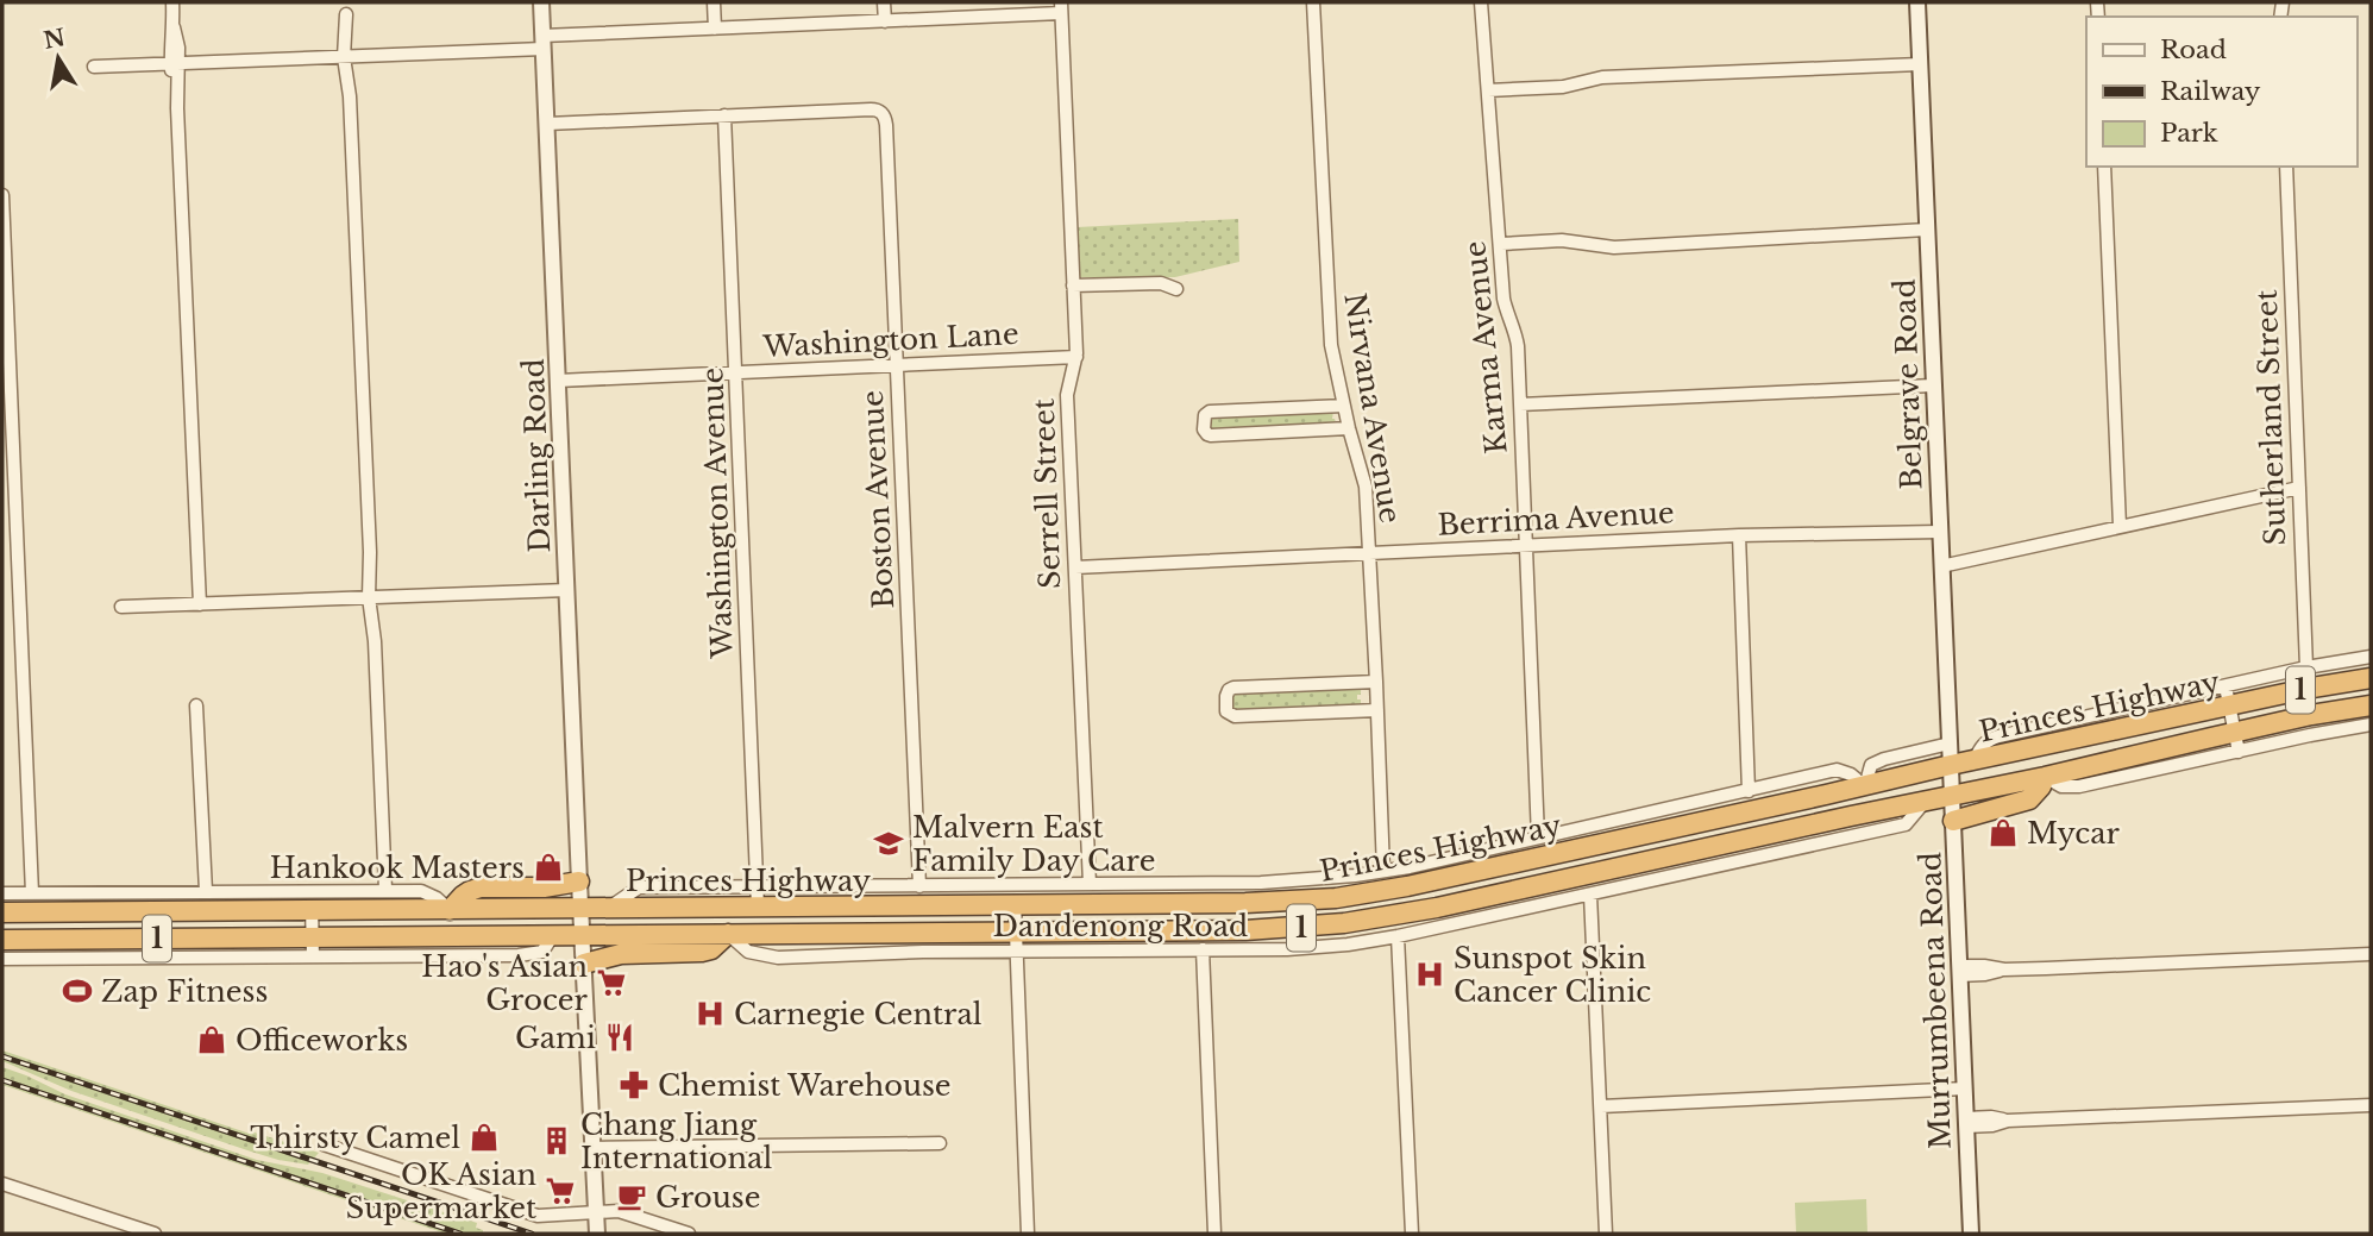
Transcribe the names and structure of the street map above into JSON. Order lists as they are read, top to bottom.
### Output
{
  "streets": {
    "highway": ["1", "Princes Highway"],
    "street": [
      "Washington Lane",
      "Karma Avenue",
      "Belgrave Road",
      "Nirvana Avenue",
      "Sutherland Street",
      "Darling Road",
      "Serrell Street",
      "Boston Avenue",
      "Washington Avenue",
      "Berrima Avenue",
      "Dandenong Road",
      "Murrumbeena Road"
    ]
  },
  "crossings": [
    ["Washington Lane", "Darling Road"],
    ["Washington Lane", "Serrell Street"],
    ["Washington Lane", "Boston Avenue"],
    ["Washington Lane", "Washington Avenue"],
    ["Karma Avenue", "Berrima Avenue"],
    ["Karma Avenue", "Dandenong Road"],
    ["Belgrave Road", "Berrima Avenue"],
    ["Belgrave Road", "Princes Highway"],
    ["Belgrave Road", "Murrumbeena Road"],
    ["Nirvana Avenue", "Berrima Avenue"],
    ["Nirvana Avenue", "Dandenong Road"],
    ["Darling Road", "Princes Highway"],
    ["Serrell Street", "Berrima Avenue"],
    ["Serrell Street", "Dandenong Road"],
    ["Boston Avenue", "Washington Avenue"],
    ["Boston Avenue", "Dandenong Road"],
    ["Washington Avenue", "Princes Highway"],
    ["Washington Avenue", "Dandenong Road"],
    ["Princes Highway", "Dandenong Road"],
    ["Princes Highway", "Murrumbeena Road"]
  ],
  "places": {
    "shop": [
      "Mycar",
      "Hankook Masters",
      "Officeworks",
      "Thirsty Camel"
    ],
    "school or university": ["Malvern East Family Day Care"],
    "hospital": ["Sunspot Skin Cancer Clinic", "Carnegie Central"],
    "supermarket": ["Hao's Asian Grocer", "OK Asian Supermarket"],
    "sports": ["Zap Fitness"],
    "restaurant": ["Gami"],
    "pharmacy": ["Chemist Warehouse"],
    "building": ["Chang Jiang International"],
    "cafe": ["Grouse"]
  },
  "legend": ["Road", "Railway", "Park"],
  "north": "top"
}
